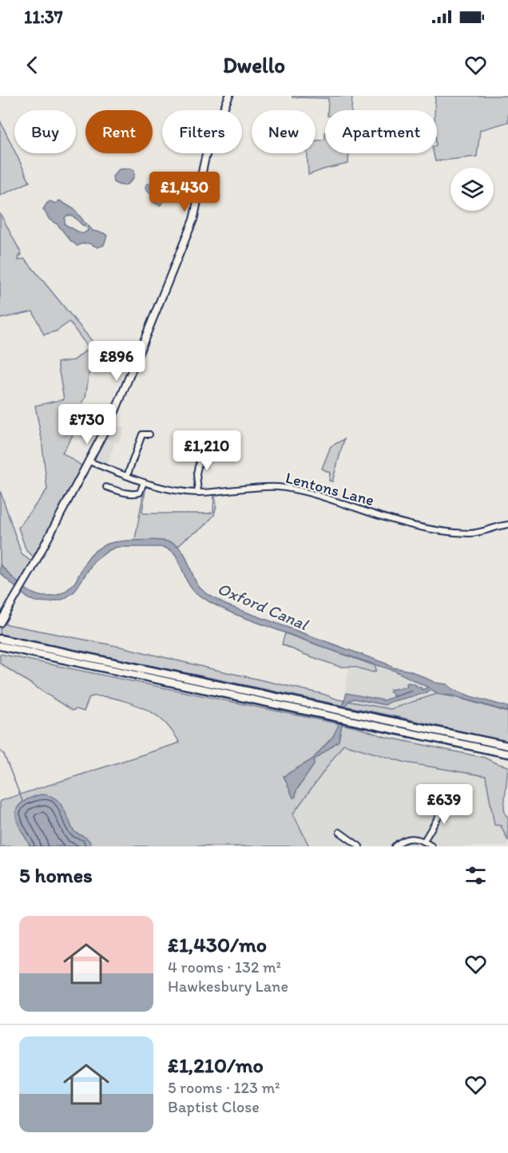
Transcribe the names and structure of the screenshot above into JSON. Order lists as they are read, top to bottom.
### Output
{
  "streets": {
    "street": ["Lentons Lane"]
  },
  "water": ["Oxford Canal"],
  "page": {
    "status": "11:37",
    "header": "Dwello",
    "chip": [
      "Buy",
      "Rent",
      "Filters",
      "New",
      "Apartment"
    ],
    "price": [
      "£1,430",
      "£896",
      "£730",
      "£1,210",
      "£639"
    ],
    "heading": "5 homes",
    "list": [
      {
        "name": "£1,430/mo",
        "note": "4 rooms · 132 m² · Hawkesbury Lane"
      },
      {
        "name": "£1,210/mo",
        "note": "5 rooms · 123 m² · Baptist Close"
      }
    ]
  }
}
